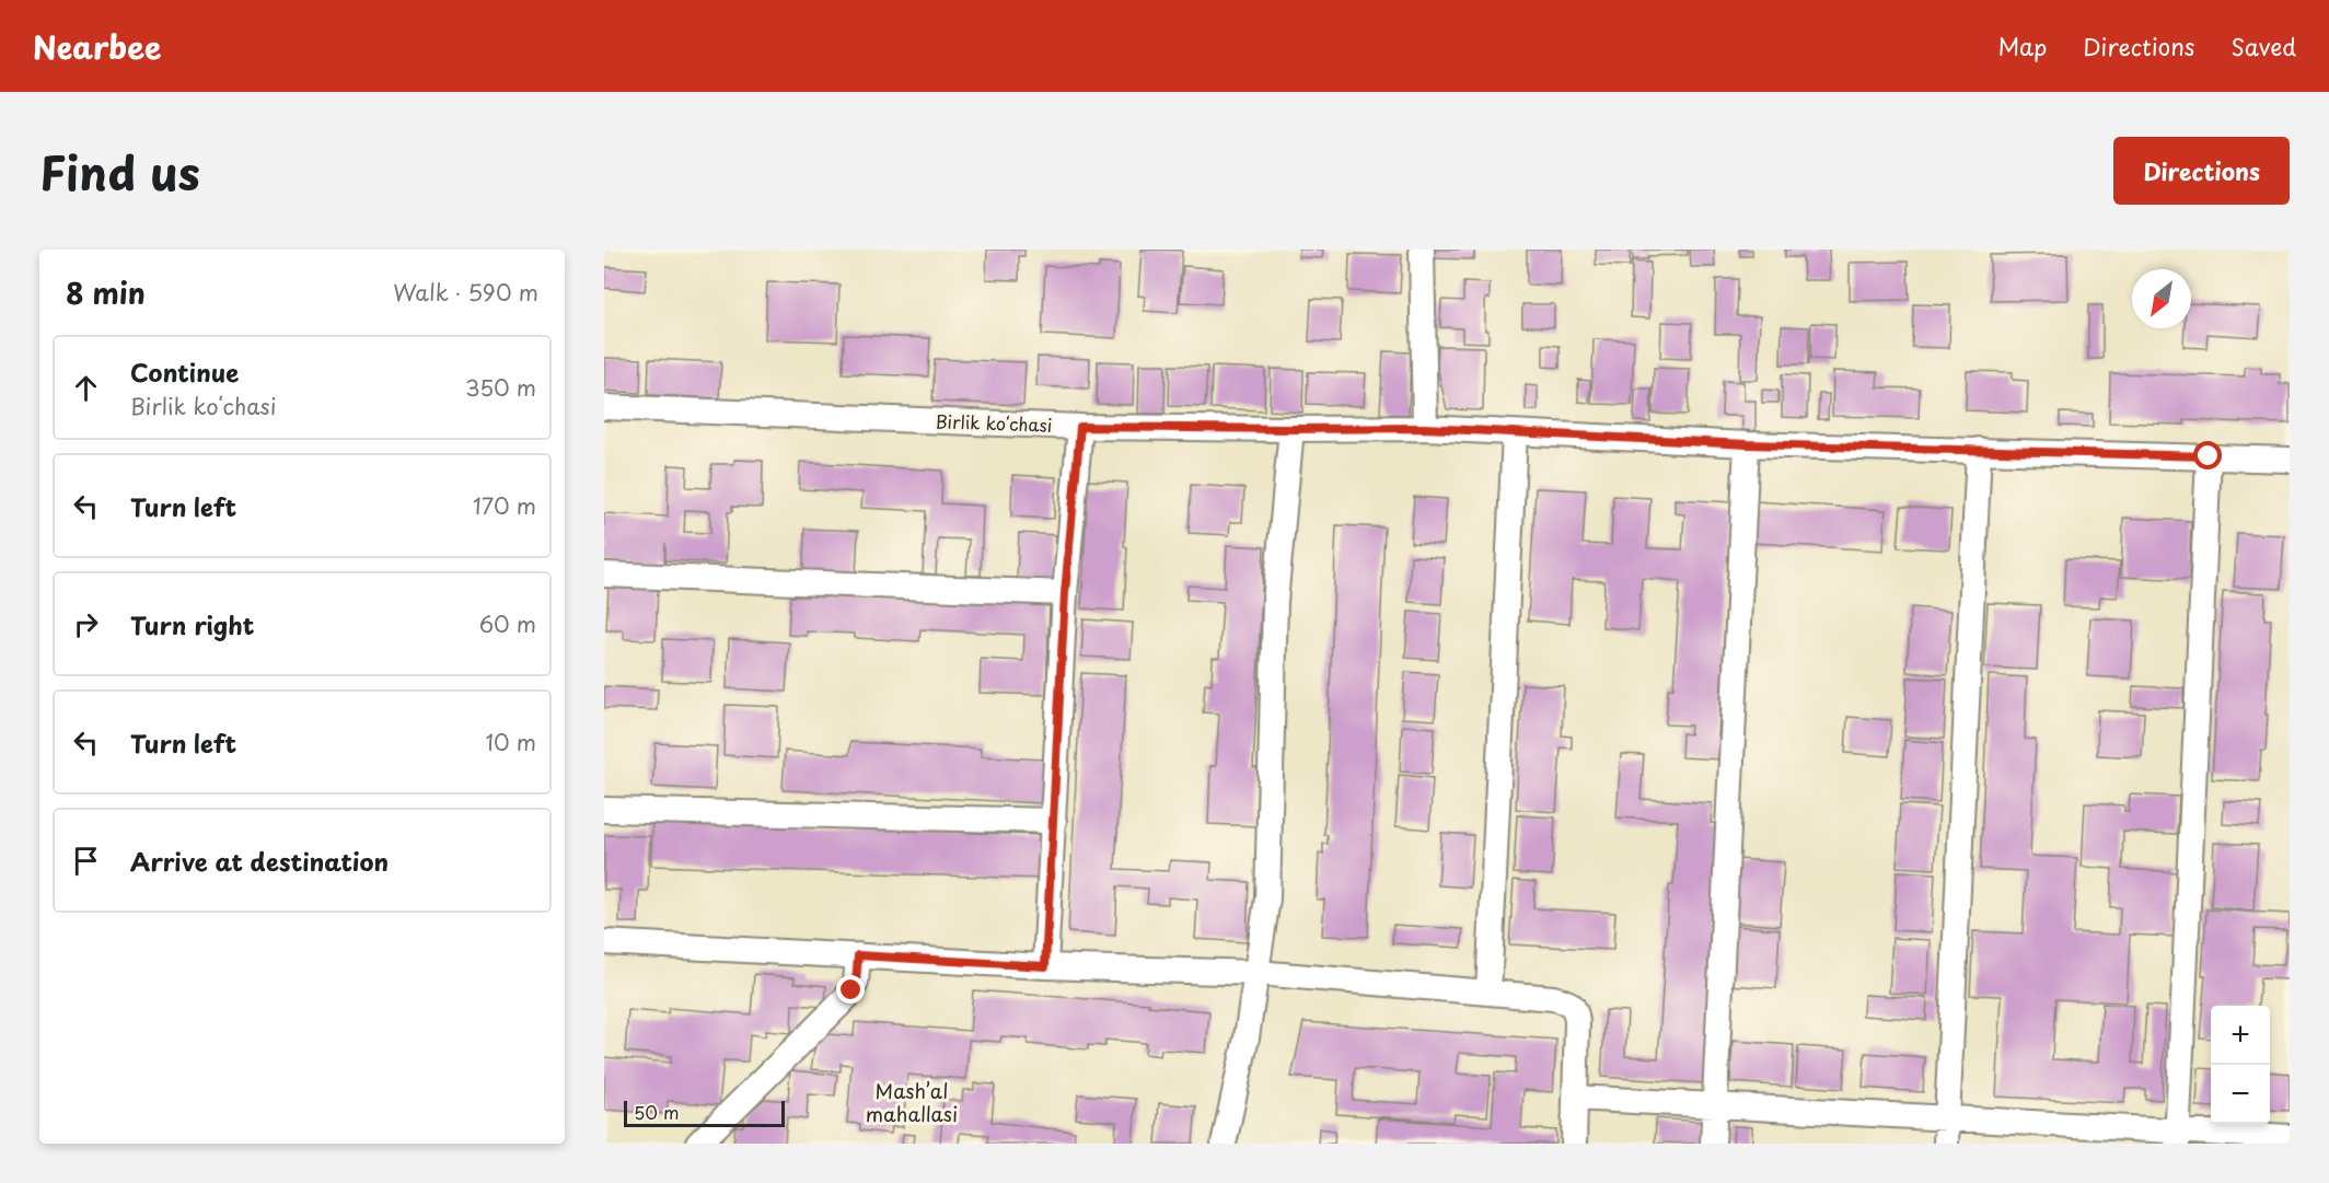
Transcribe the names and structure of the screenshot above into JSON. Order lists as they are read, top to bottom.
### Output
{
  "streets": {
    "street": ["Birlik koʻchasi"]
  },
  "districts": ["Mashʼal mahallasi"],
  "scale_bar": "50 m",
  "north": "bottom left",
  "page": {
    "header": "Nearbee",
    "nav": ["Map", "Directions", "Saved"],
    "title": "Find us",
    "buttons": "Directions",
    "heading": ["8 min", "Walk · 590 m"],
    "list": [
      ["Continue", "Birlik koʻchasi", "350 m"],
      ["Turn left", "170 m"],
      ["Turn right", "60 m"],
      ["Turn left", "10 m"],
      "Arrive at destination"
    ],
    "map_buttons": ["+", "−"],
    "scale": "50 m"
  }
}
